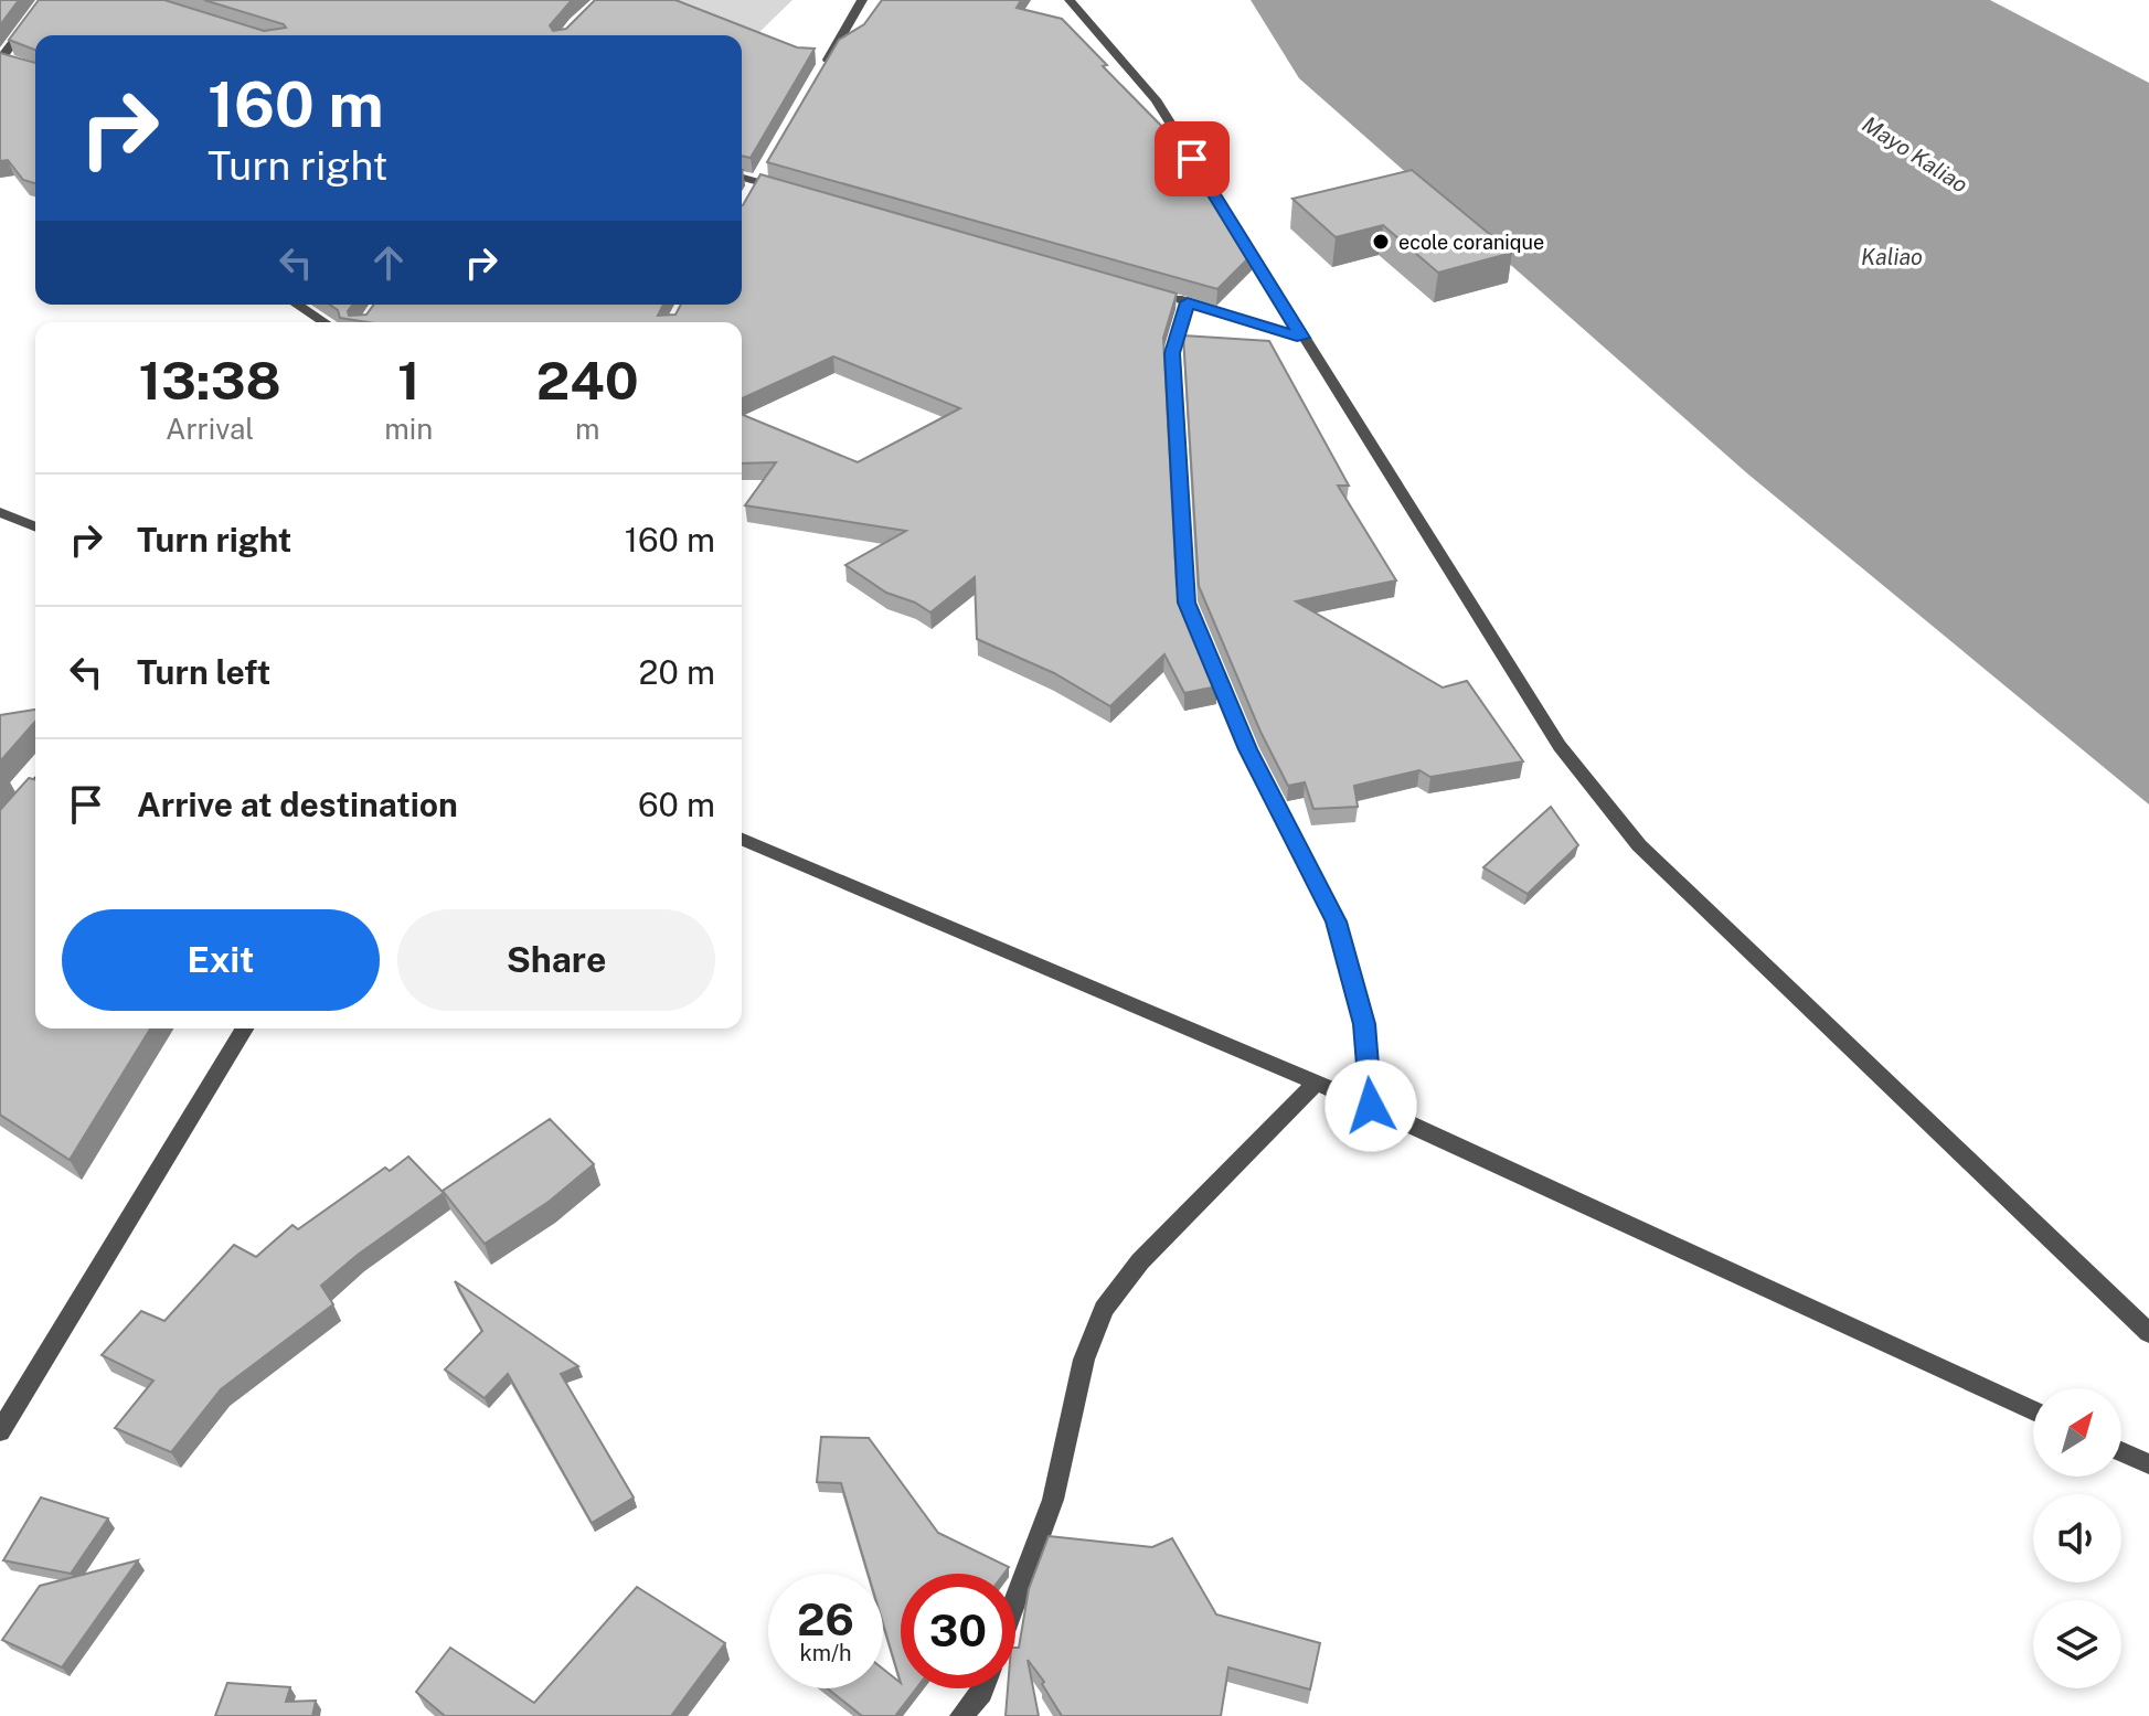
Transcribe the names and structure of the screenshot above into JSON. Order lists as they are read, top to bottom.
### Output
{
  "water": ["Mayo Kaliao", "Kaliao"],
  "places": ["ecole coranique"],
  "north": "top right",
  "page": {
    "turn": ["160 m", "Turn right"],
    "eta": [
      "13:38",
      "Arrival",
      "1",
      "min",
      "240",
      "m"
    ],
    "list": [
      {
        "name": "Turn right",
        "value": "160 m"
      },
      {
        "name": "Turn left",
        "value": "20 m"
      },
      {
        "name": "Arrive at destination",
        "value": "60 m"
      }
    ],
    "buttons": ["Exit", "Share"],
    "speed": "26 km/h",
    "limit": "30"
  }
}
